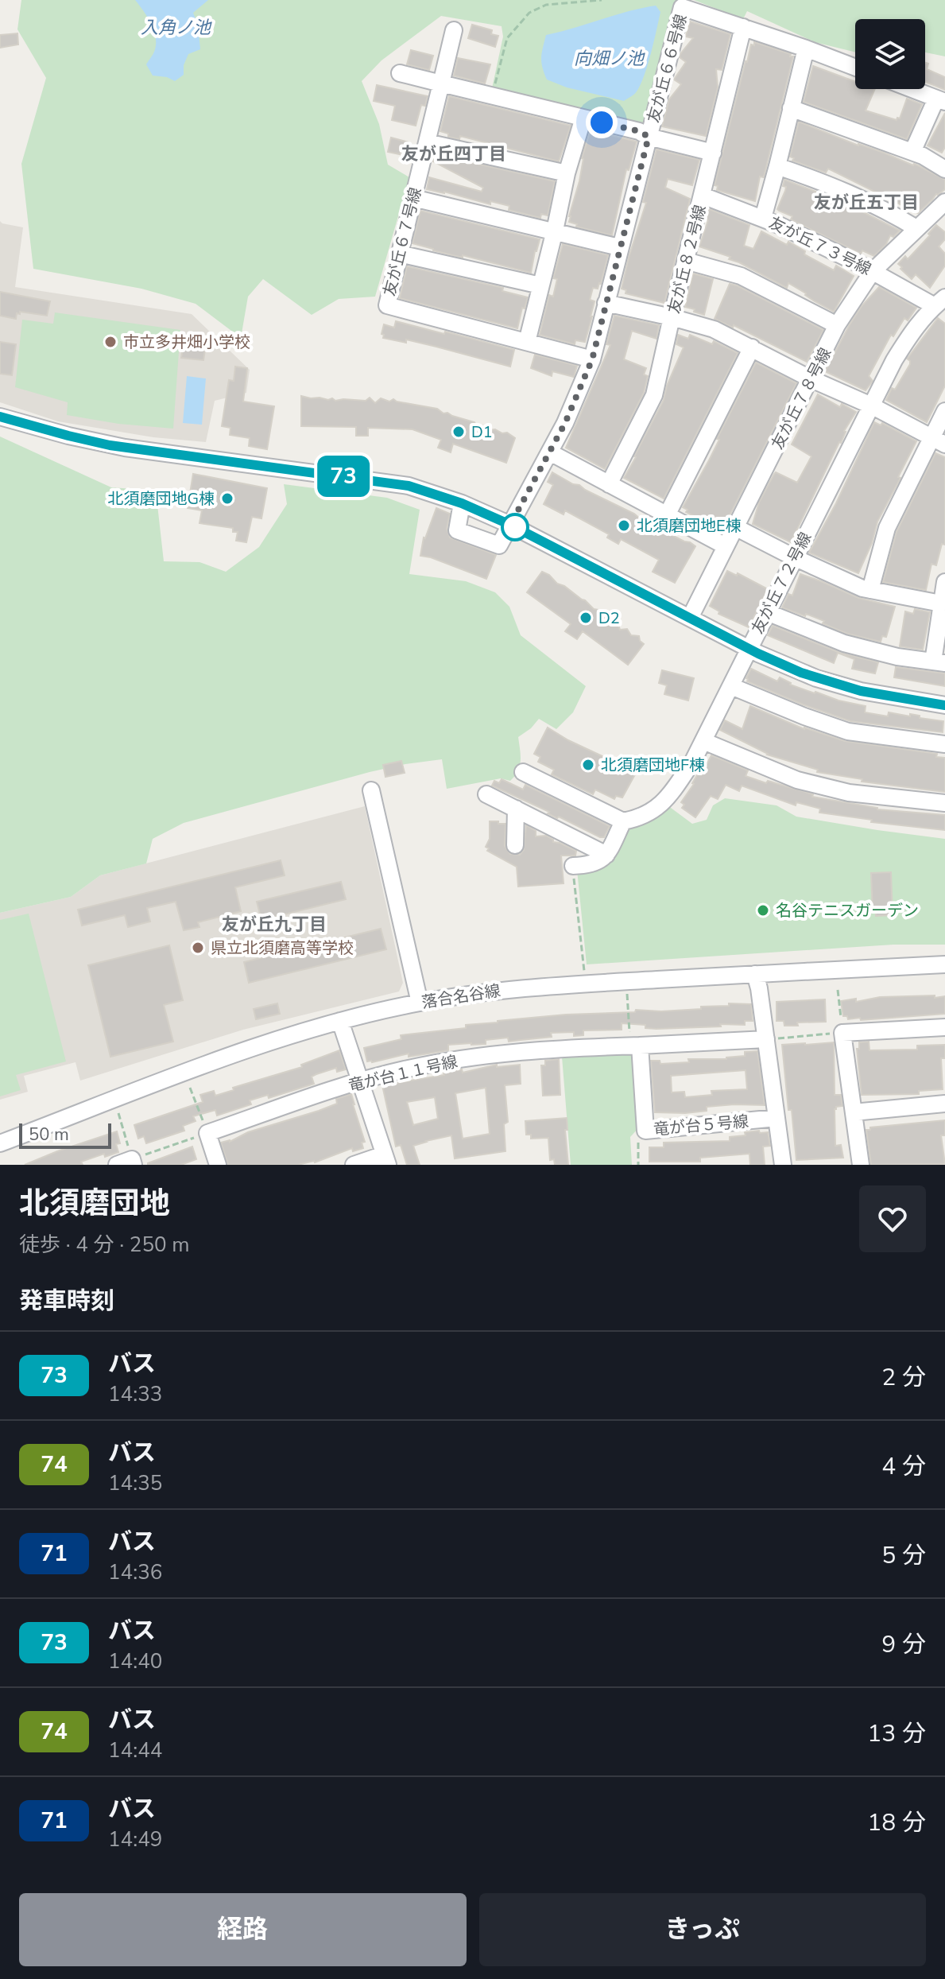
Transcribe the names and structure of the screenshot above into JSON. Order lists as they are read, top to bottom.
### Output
{
  "streets": {
    "street": [
      "友が丘６６号線",
      "友が丘６７号線",
      "友が丘７３号線",
      "友が丘８２号線",
      "友が丘７８号線",
      "友が丘７２号線",
      "落合名谷線",
      "竜が台１１号線",
      "竜が台５号線"
    ]
  },
  "crossings": [
    ["友が丘６６号線", "友が丘６７号線"],
    ["友が丘６６号線", "友が丘８２号線"],
    ["友が丘７３号線", "友が丘８２号線"],
    ["友が丘７３号線", "友が丘７８号線"],
    ["友が丘７３号線", "友が丘７２号線"],
    ["竜が台１１号線", "竜が台５号線"]
  ],
  "districts": ["友が丘四丁目", "友が丘五丁目", "友が丘九丁目"],
  "water": ["入角ノ池", "向畑ノ池"],
  "places": [
    "市立多井畑小学校",
    "D1",
    "北須磨団地G棟",
    "北須磨団地E棟",
    "D2",
    "北須磨団地F棟",
    "名谷テニスガーデン",
    "県立北須磨高等学校"
  ],
  "lines": ["bus line 73"],
  "scale_bar": "50 m",
  "page": {
    "on_map": "73",
    "scale": "50 m",
    "heading": [
      ["北須磨団地", "徒歩 · 4 分 · 250 m"],
      "発車時刻"
    ],
    "list": [
      {
        "mark": "73",
        "name": "バス",
        "note": "14:33",
        "value": "2 分"
      },
      {
        "mark": "74",
        "name": "バス",
        "note": "14:35",
        "value": "4 分"
      },
      {
        "mark": "71",
        "name": "バス",
        "note": "14:36",
        "value": "5 分"
      },
      {
        "mark": "73",
        "name": "バス",
        "note": "14:40",
        "value": "9 分"
      },
      {
        "mark": "74",
        "name": "バス",
        "note": "14:44",
        "value": "13 分"
      },
      {
        "mark": "71",
        "name": "バス",
        "note": "14:49",
        "value": "18 分"
      }
    ],
    "buttons": ["経路", "きっぷ"]
  }
}
